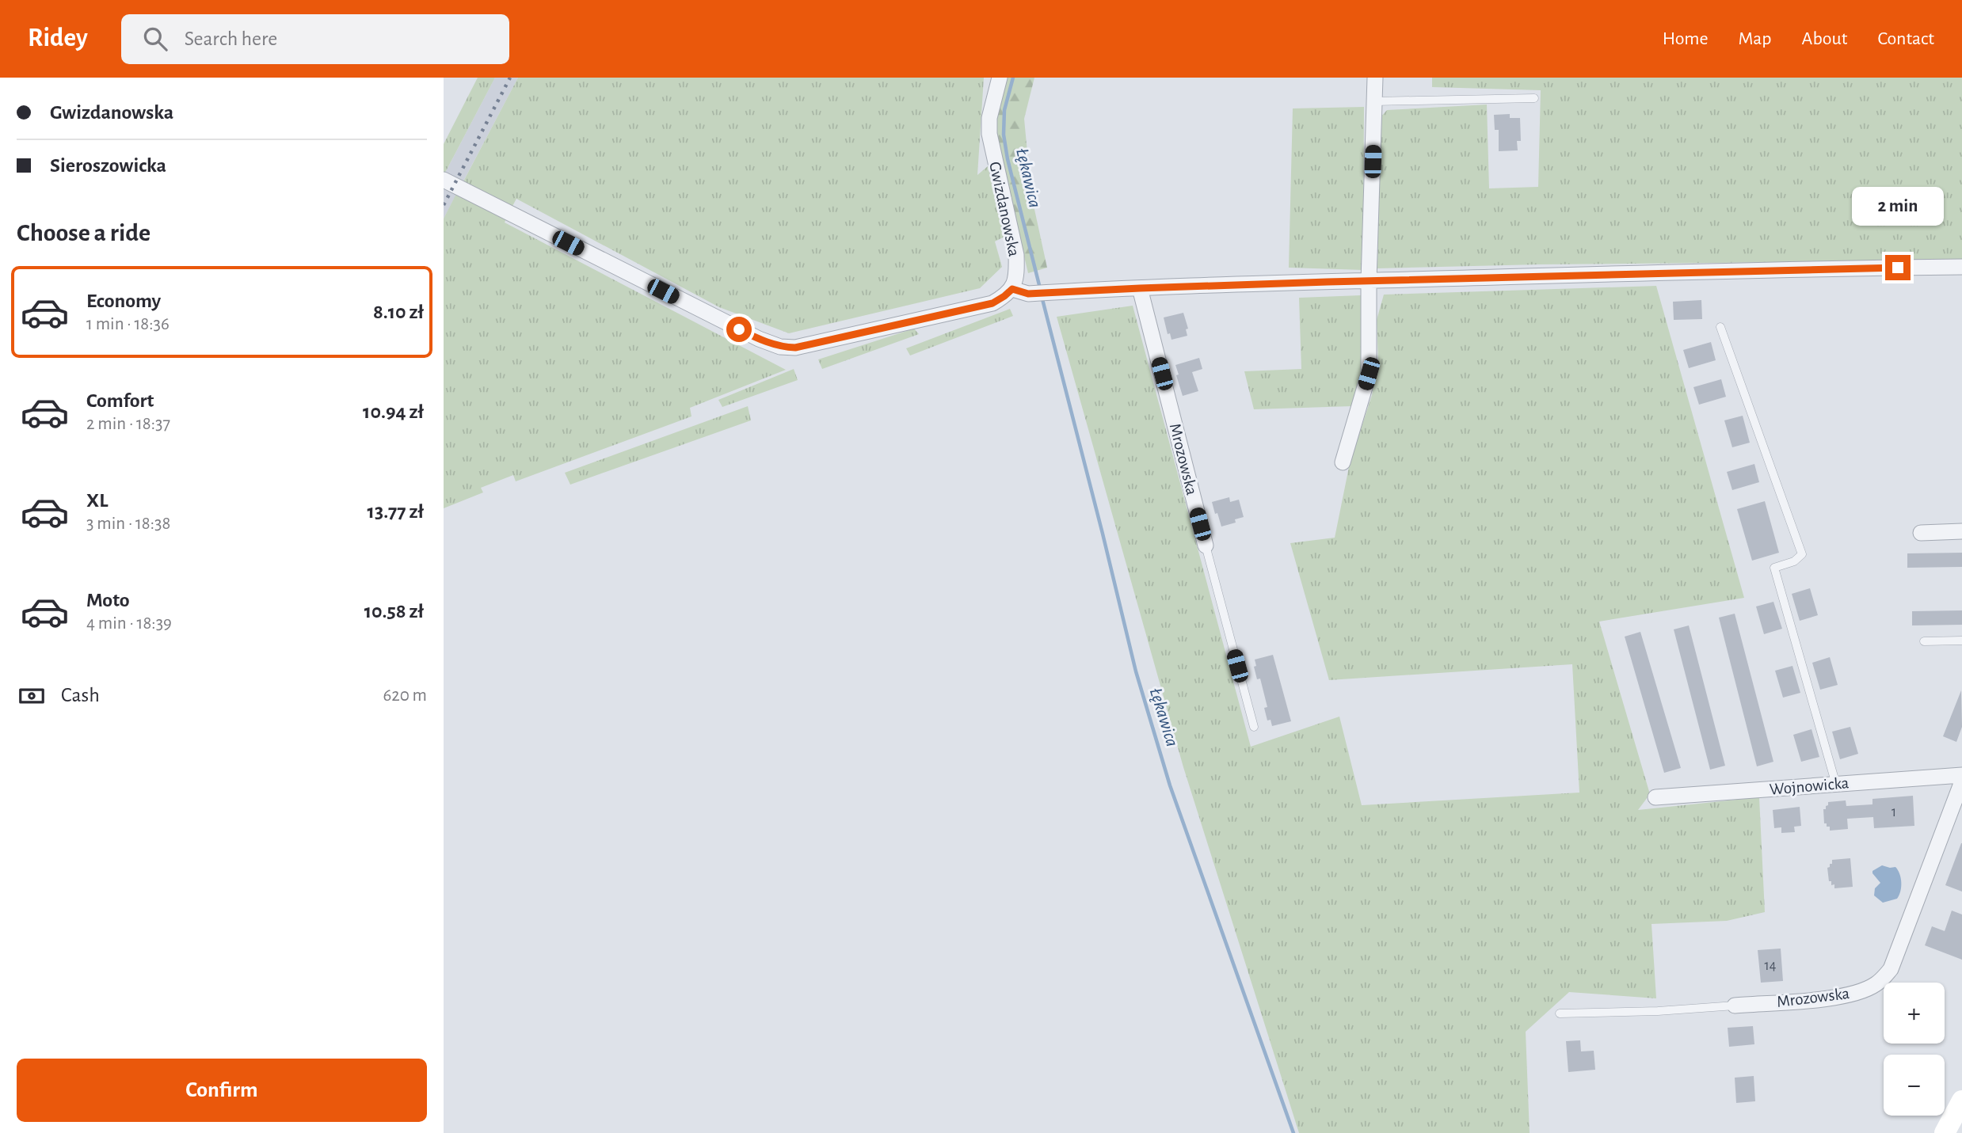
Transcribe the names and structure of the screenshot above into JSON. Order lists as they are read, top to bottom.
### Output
{
  "streets": {
    "street": ["Gwizdanowska", "Mrozowska", "Wojnowicka"]
  },
  "water": ["Łękawica"],
  "house_numbers": ["1", "14"],
  "page": {
    "header": "Ridey",
    "search": "Search here",
    "nav": [
      "Home",
      "Map",
      "About",
      "Contact"
    ],
    "banner": ["Gwizdanowska", "Sieroszowicka"],
    "bubble": "2 min",
    "heading": "Choose a ride",
    "list": [
      {
        "name": "Economy",
        "note": "1 min · 18:36",
        "value": "8.10 zł"
      },
      {
        "name": "Comfort",
        "note": "2 min · 18:37",
        "value": "10.94 zł"
      },
      {
        "name": "XL",
        "note": "3 min · 18:38",
        "value": "13.77 zł"
      },
      {
        "name": "Moto",
        "note": "4 min · 18:39",
        "value": "10.58 zł"
      }
    ],
    "pay": ["Cash", "620 m"],
    "map_buttons": ["+", "−"],
    "buttons": "Confirm"
  }
}
